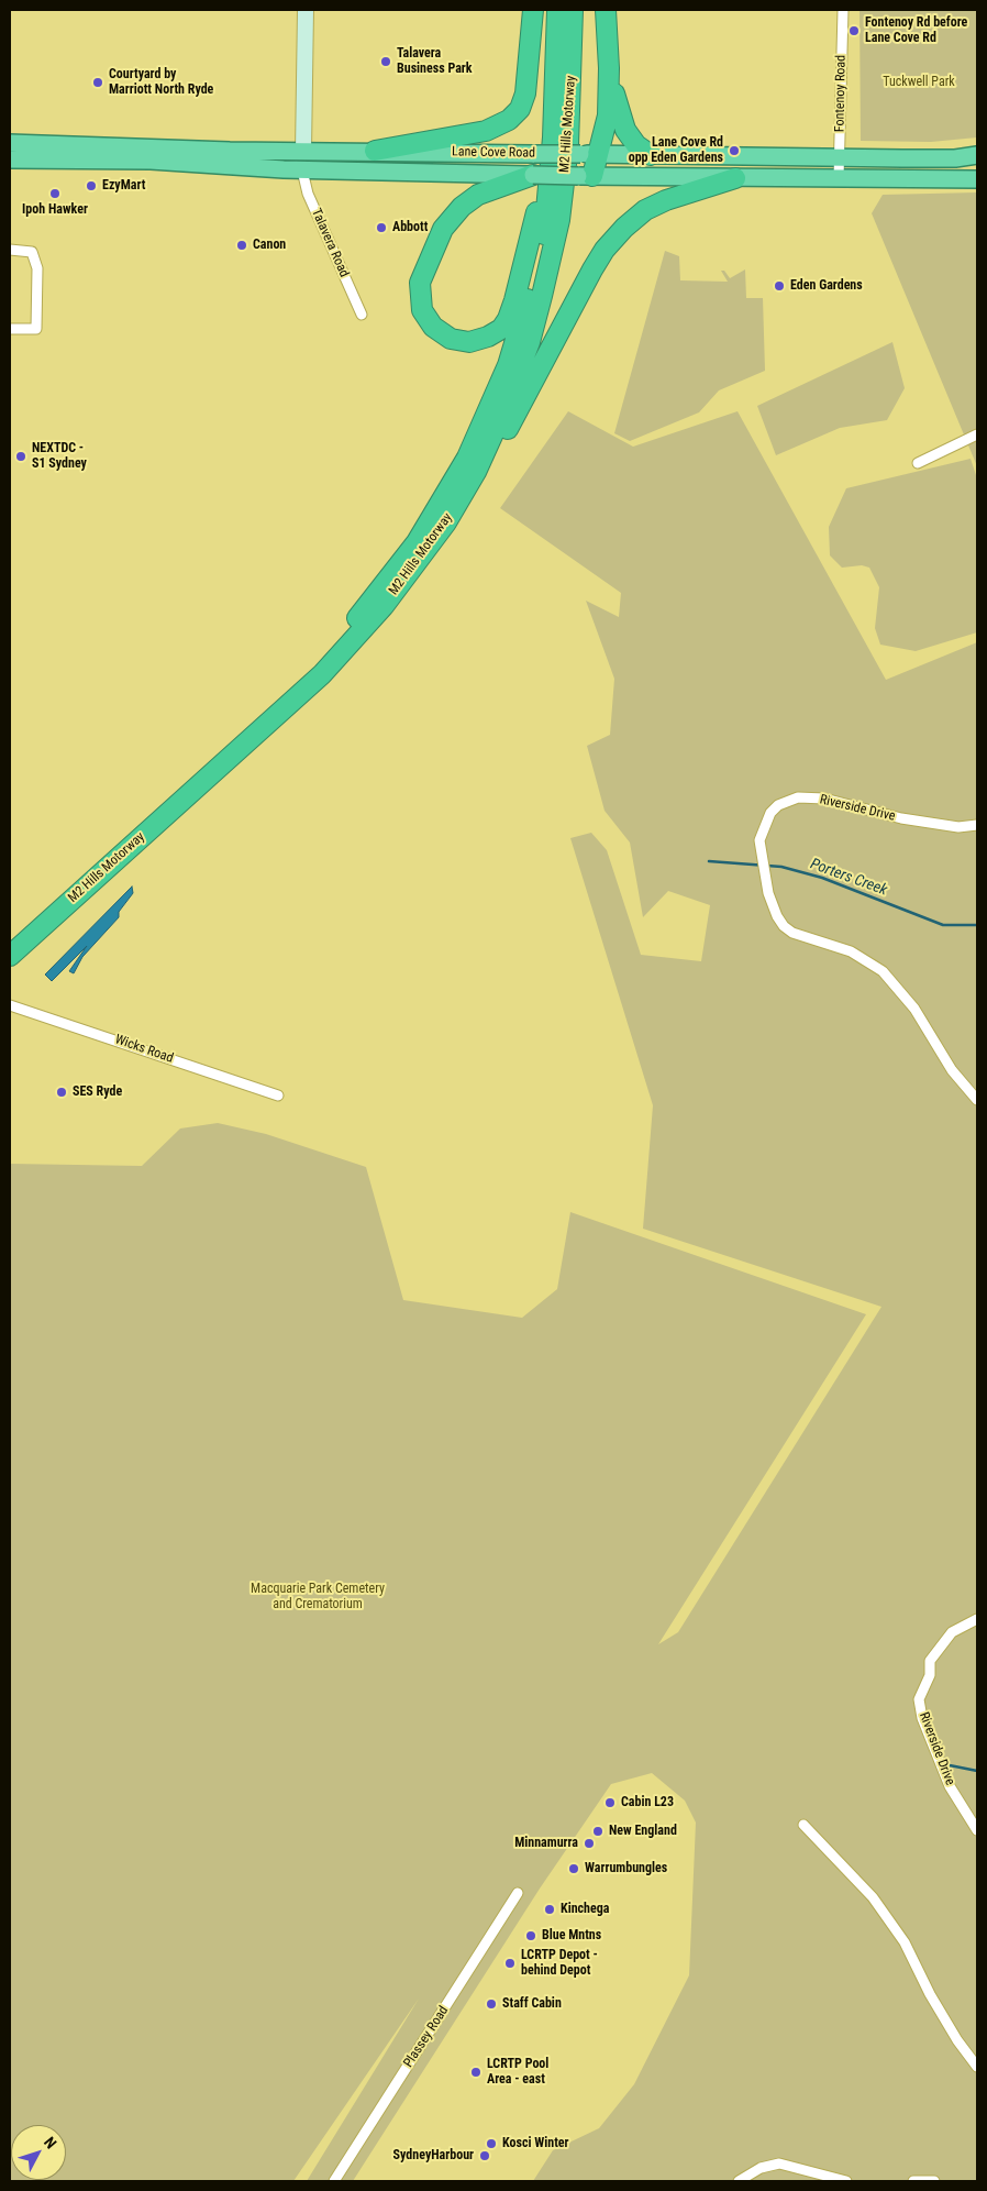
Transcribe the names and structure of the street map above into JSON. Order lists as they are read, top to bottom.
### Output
{
  "streets": {
    "highway": ["M2 Hills Motorway", "Lane Cove Road"],
    "street": [
      "Fontenoy Road",
      "Talavera Road",
      "Riverside Drive",
      "Wicks Road",
      "Plassey Road"
    ]
  },
  "crossings": [
    ["Fontenoy Road", "Lane Cove Road"],
    ["M2 Hills Motorway", "Lane Cove Road"],
    ["Lane Cove Road", "Talavera Road"]
  ],
  "water": ["Porters Creek"],
  "parks": ["Tuckwell Park", "Macquarie Park Cemetery and Crematorium"],
  "places": [
    "Fontenoy Rd before Lane Cove Rd",
    "Talavera Business Park",
    "Courtyard by Marriott North Ryde",
    "Lane Cove Rd opp Eden Gardens",
    "EzyMart",
    "Ipoh Hawker",
    "Abbott",
    "Canon",
    "Eden Gardens",
    "NEXTDC - S1 Sydney",
    "SES Ryde",
    "Cabin L23",
    "New England",
    "Minnamurra",
    "Warrumbungles",
    "Kinchega",
    "Blue Mntns",
    "LCRTP Depot - behind Depot",
    "Staff Cabin",
    "LCRTP Pool Area - east",
    "Kosci Winter",
    "SydneyHarbour"
  ],
  "north": "top right"
}
